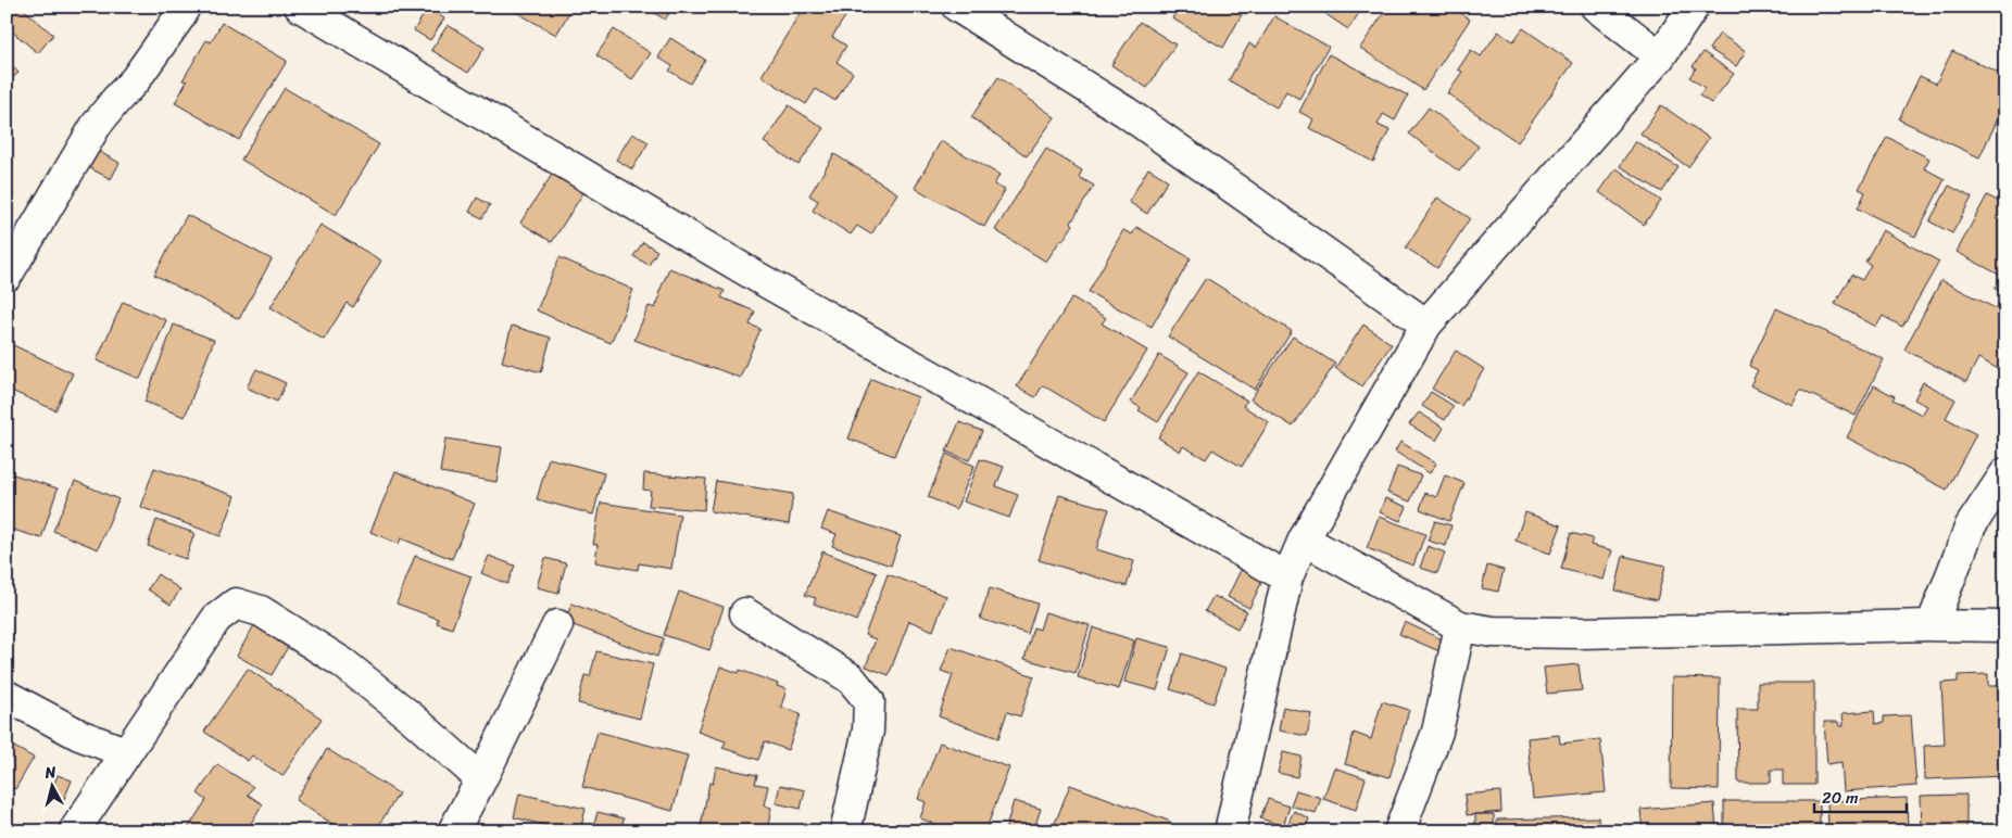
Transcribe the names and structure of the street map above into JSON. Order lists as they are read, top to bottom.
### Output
{
  "scale_bar": "20 m",
  "north": "top"
}
